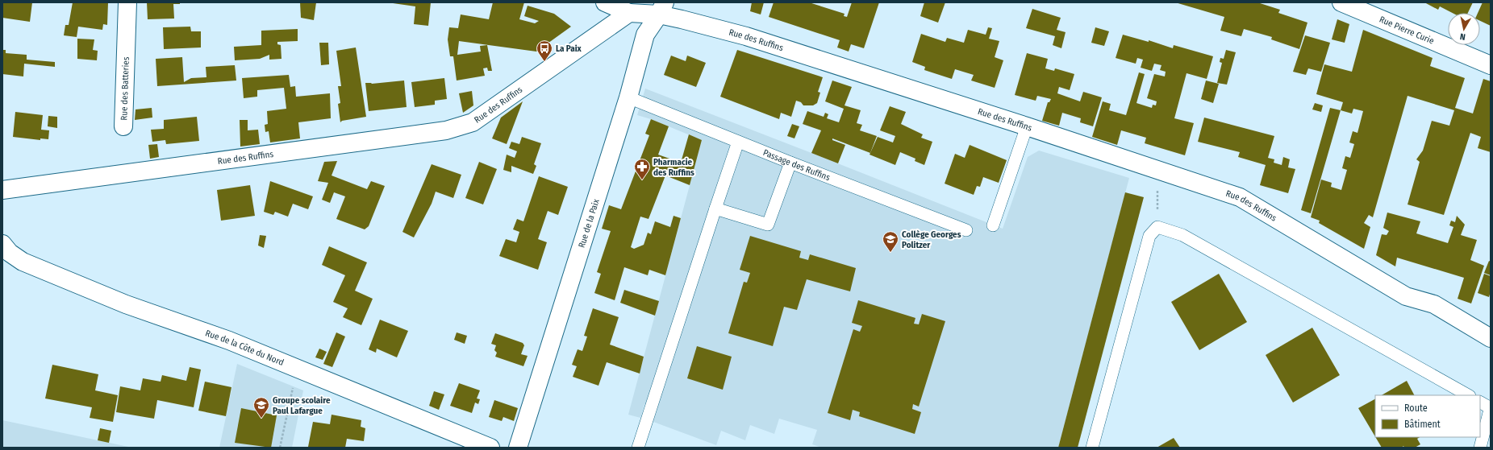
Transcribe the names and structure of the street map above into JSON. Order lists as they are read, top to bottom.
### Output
{
  "streets": {
    "street": [
      "Rue Pierre Curie",
      "Rue des Ruffins",
      "Rue des Batteries",
      "Rue de la Paix",
      "Rue de la Côte du Nord"
    ],
    "lane": ["Passage des Ruffins"]
  },
  "crossings": [
    ["Rue des Ruffins", "Rue de la Paix"],
    ["Passage des Ruffins", "Rue de la Paix"]
  ],
  "places": {
    "bus stop": ["La Paix"],
    "pharmacy": ["Pharmacie des Ruffins"],
    "school or university": ["Collège Georges Politzer", "Groupe scolaire Paul Lafargue"]
  },
  "legend": ["Route", "Bâtiment"],
  "north": "bottom"
}
